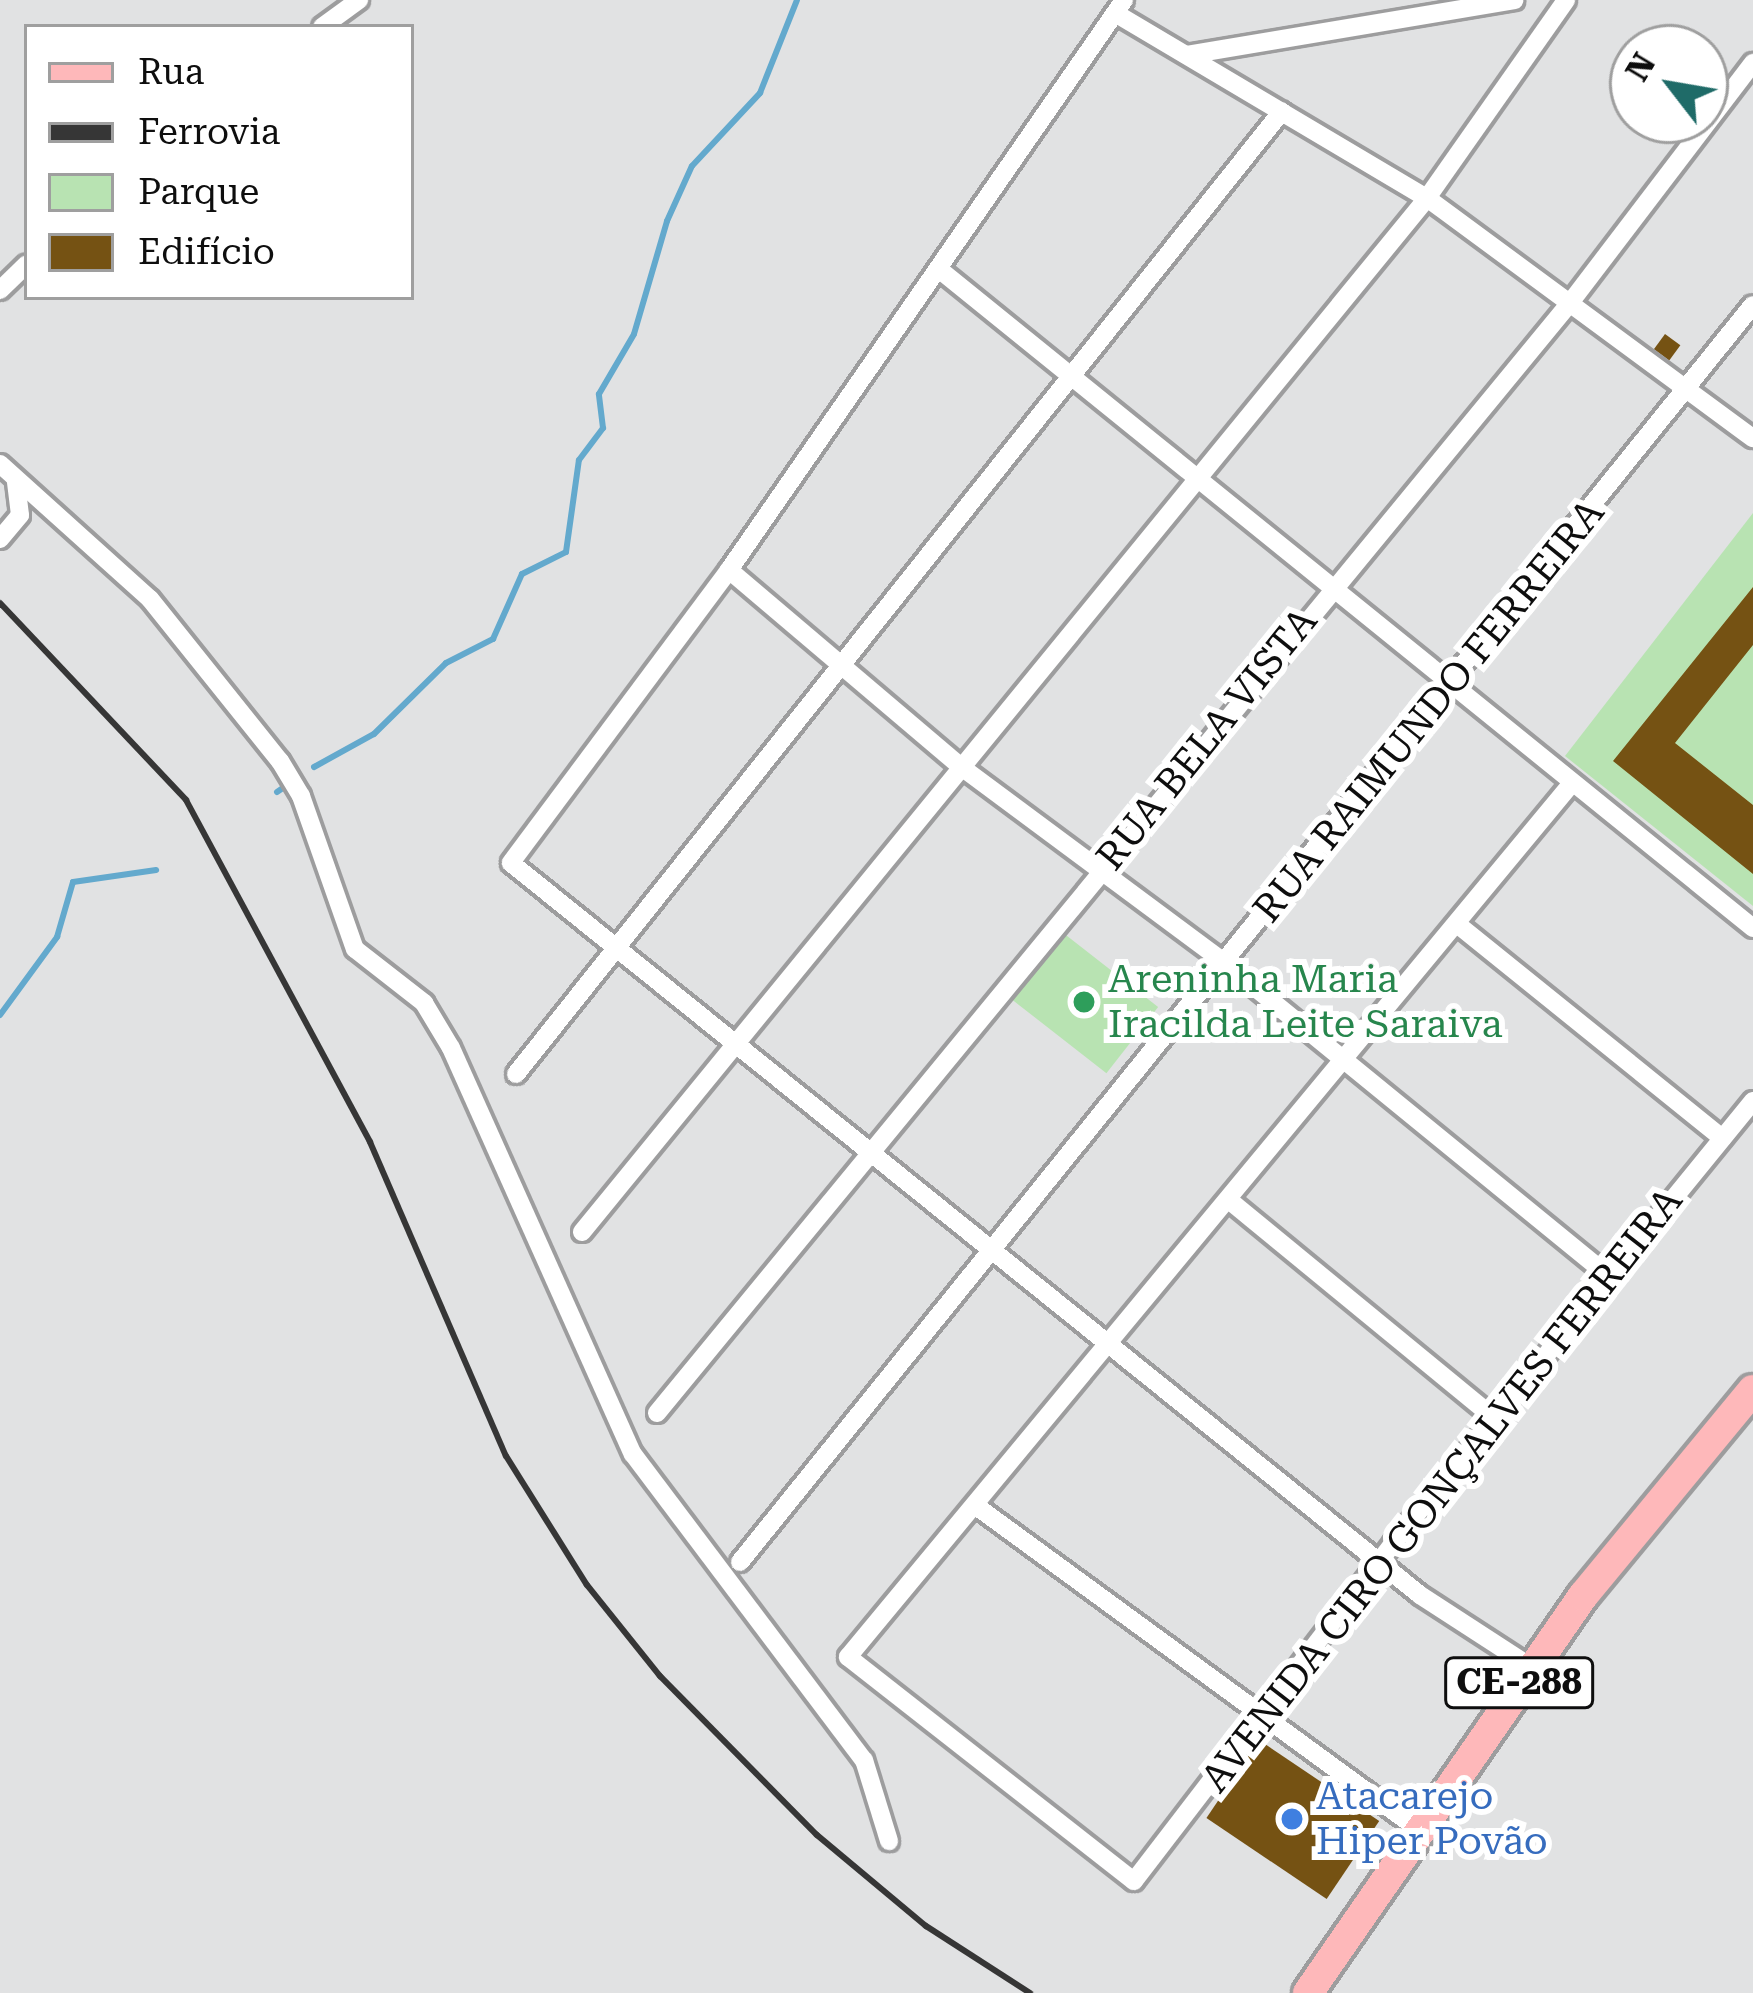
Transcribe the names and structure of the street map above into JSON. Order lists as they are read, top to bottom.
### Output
{
  "streets": {
    "main road": ["CE-288"],
    "street": ["RUA RAIMUNDO FERREIRA", "RUA BELA VISTA", "AVENIDA CIRO GONÇALVES FERREIRA"]
  },
  "places": ["Areninha Maria Iracilda Leite Saraiva", "Atacarejo Hiper Povão"],
  "legend": [
    "Rua",
    "Ferrovia",
    "Parque",
    "Edifício"
  ],
  "north": "top left"
}
